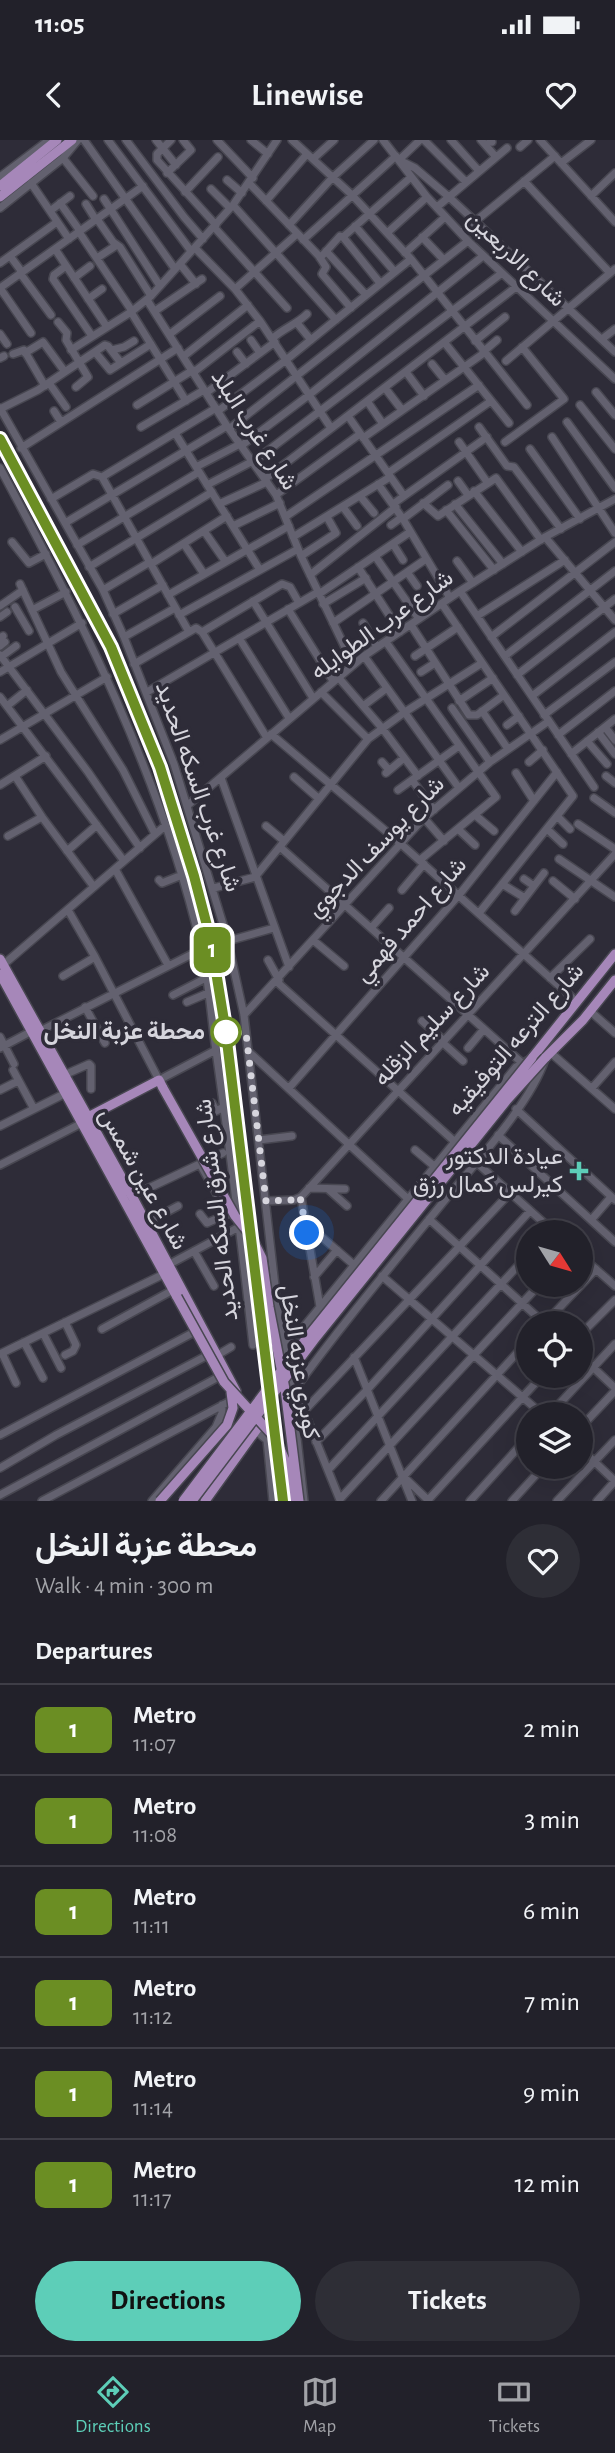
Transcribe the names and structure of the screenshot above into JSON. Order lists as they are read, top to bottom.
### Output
{
  "streets": {
    "main road": ["شارع الترعه التوفيقيه", "شارع عين شمس", "كوبري عزبه النخل"],
    "street": [
      "شارع الاربعين",
      "شارع غرب البلد",
      "شارع عرب الطوايله",
      "شارع غرب السكه الحديد",
      "شارع يوسف الدجوي",
      "شارع احمد فهمي",
      "شارع سليم الزقله",
      "شارع شرق السكه الحديد"
    ]
  },
  "crossings": [
    ["شارع غرب البلد", "شارع عرب الطوايله"],
    ["شارع عرب الطوايله", "شارع غرب السكه الحديد"],
    ["شارع غرب السكه الحديد", "شارع يوسف الدجوي"],
    ["شارع غرب السكه الحديد", "شارع الترعه التوفيقيه"],
    ["شارع غرب السكه الحديد", "كوبري عزبه النخل"],
    ["شارع عين شمس", "كوبري عزبه النخل"]
  ],
  "places": {
    "other": ["محطة عزبة النخل"],
    "health": ["عيادة الدكتور كيرلس كمال رزق"]
  },
  "lines": ["metro line 1"],
  "north": "bottom right",
  "page": {
    "status": "11:05",
    "header": "Linewise",
    "on_map": "1",
    "heading": [
      ["محطة عزبة النخل", "Walk · 4 min · 300 m"],
      "Departures"
    ],
    "list": [
      {
        "mark": "1",
        "name": "Metro",
        "note": "11:07",
        "value": "2 min"
      },
      {
        "mark": "1",
        "name": "Metro",
        "note": "11:08",
        "value": "3 min"
      },
      {
        "mark": "1",
        "name": "Metro",
        "note": "11:11",
        "value": "6 min"
      },
      {
        "mark": "1",
        "name": "Metro",
        "note": "11:12",
        "value": "7 min"
      },
      {
        "mark": "1",
        "name": "Metro",
        "note": "11:14",
        "value": "9 min"
      },
      {
        "mark": "1",
        "name": "Metro",
        "note": "11:17",
        "value": "12 min"
      }
    ],
    "buttons": ["Directions", "Tickets"],
    "tabs": ["Directions", "Map", "Tickets"]
  }
}
